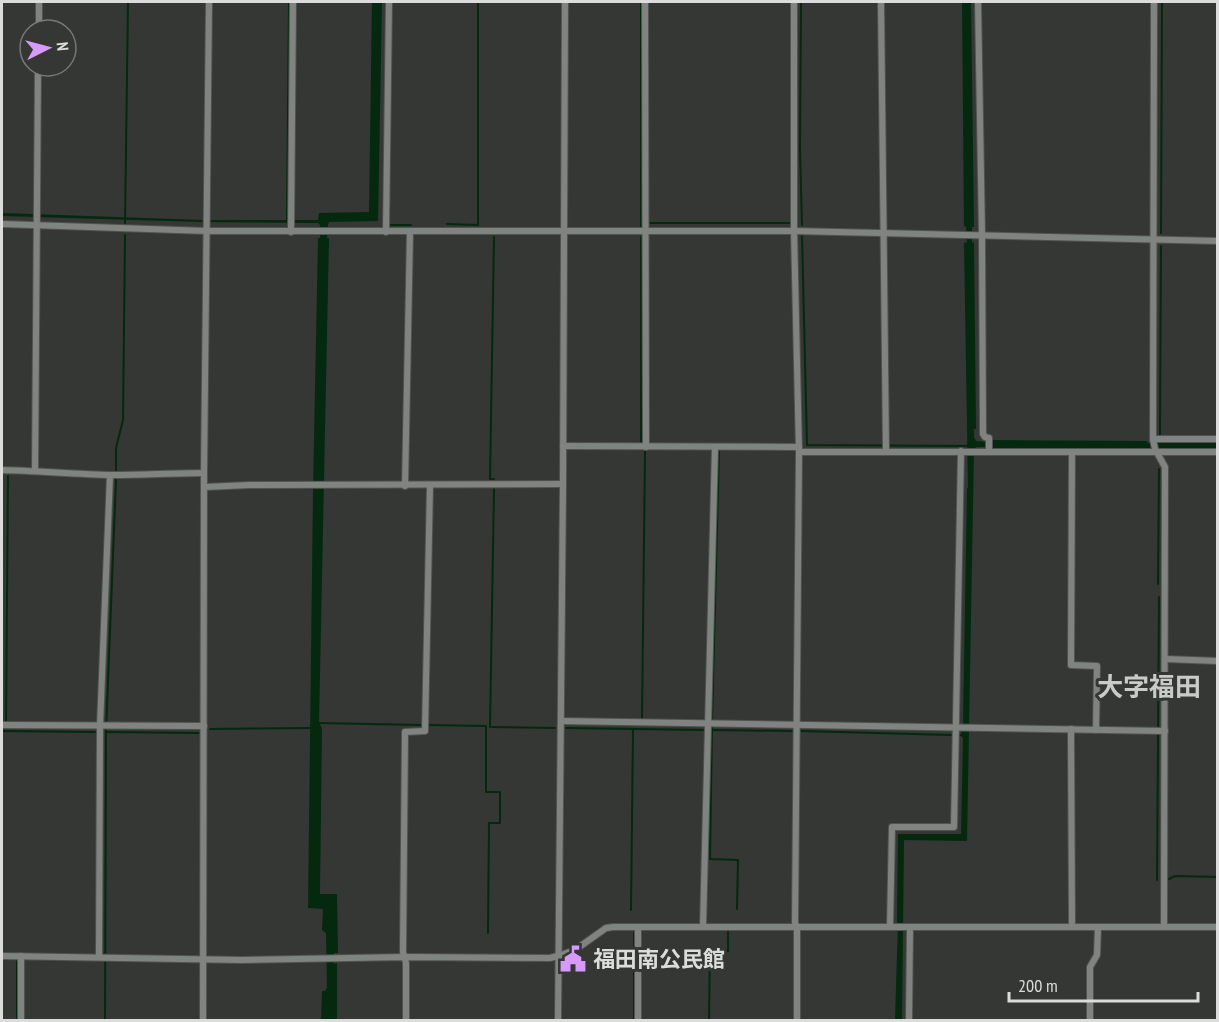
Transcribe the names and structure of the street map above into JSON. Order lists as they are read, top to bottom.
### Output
{
  "districts": ["大字福田"],
  "places": {
    "public building": ["福田南公民館"]
  },
  "scale_bar": "200 m",
  "north": "right"
}
